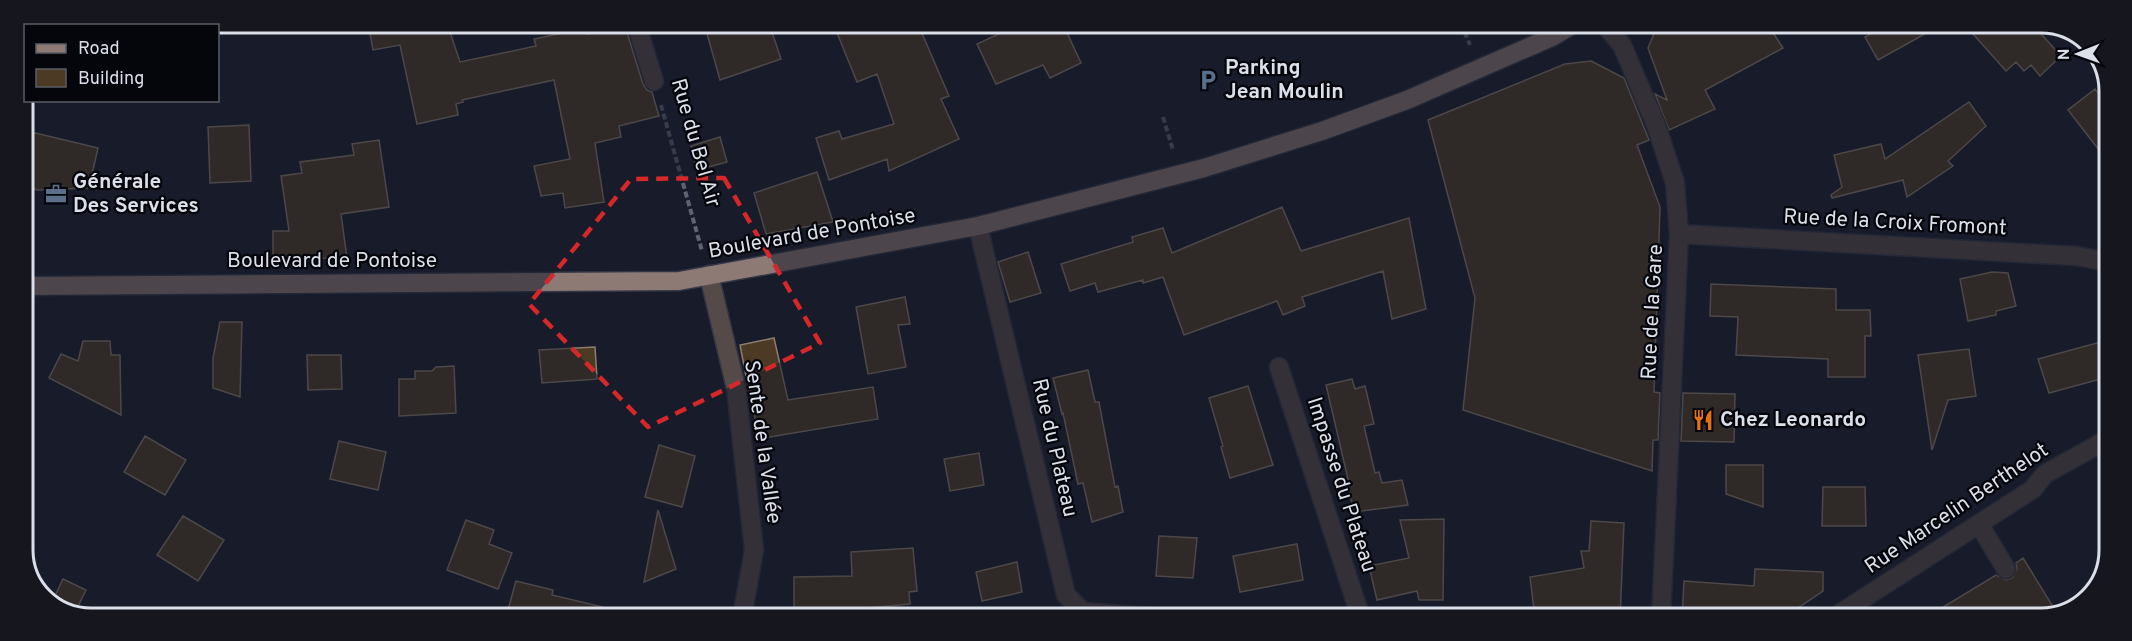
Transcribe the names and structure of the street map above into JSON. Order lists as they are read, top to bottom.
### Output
{
  "streets": {
    "main road": ["Boulevard de Pontoise"],
    "street": [
      "Rue du Bel Air",
      "Rue de la Croix Fromont",
      "Rue de la Gare",
      "Sente de la Vallée",
      "Rue du Plateau",
      "Impasse du Plateau",
      "Rue Marcelin Berthelot"
    ]
  },
  "crossings": [
    ["Rue du Bel Air", "Boulevard de Pontoise"],
    ["Rue du Bel Air", "Sente de la Vallée"],
    ["Rue de la Croix Fromont", "Rue de la Gare"],
    ["Boulevard de Pontoise", "Sente de la Vallée"],
    ["Boulevard de Pontoise", "Rue du Plateau"]
  ],
  "places": {
    "parking": ["Parking Jean Moulin"],
    "office": ["Générale Des Services"],
    "restaurant": ["Chez Leonardo"]
  },
  "legend": ["Road", "Building"],
  "north": "left"
}
